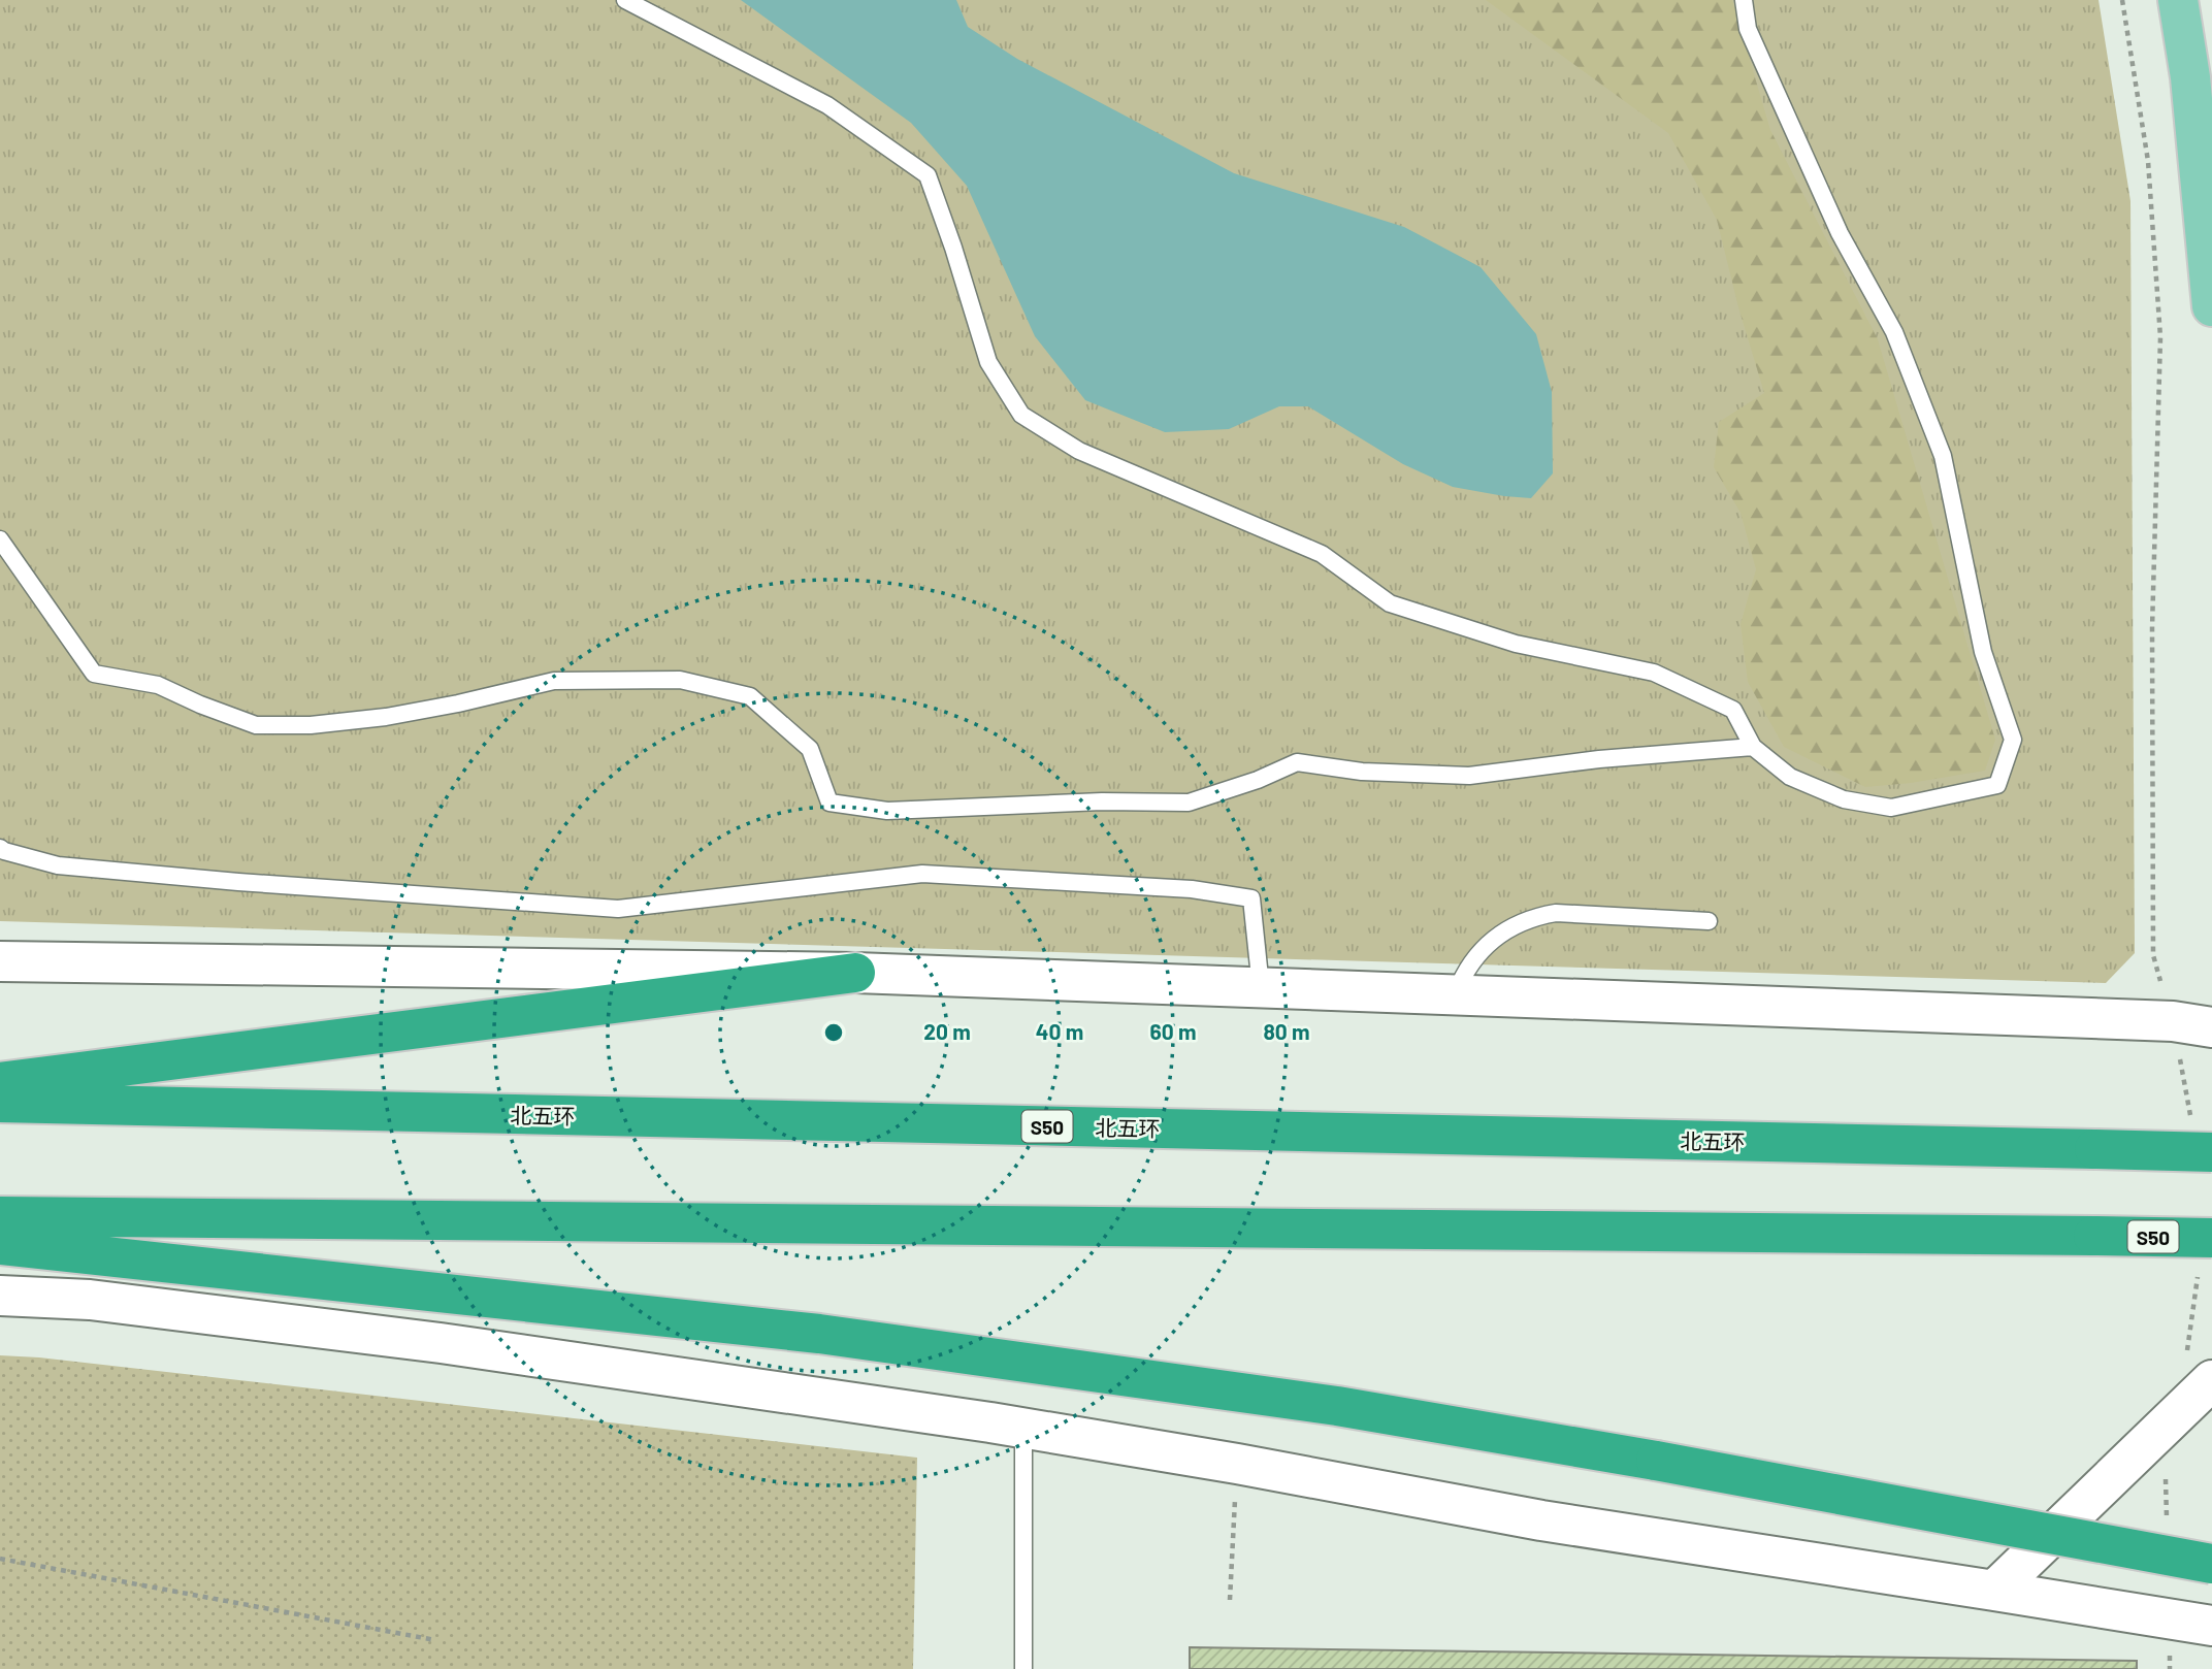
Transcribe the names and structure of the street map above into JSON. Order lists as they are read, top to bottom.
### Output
{
  "streets": {
    "highway": ["北五环", "S50"]
  },
  "rings": [
    "20 m",
    "40 m",
    "60 m",
    "80 m"
  ]
}
